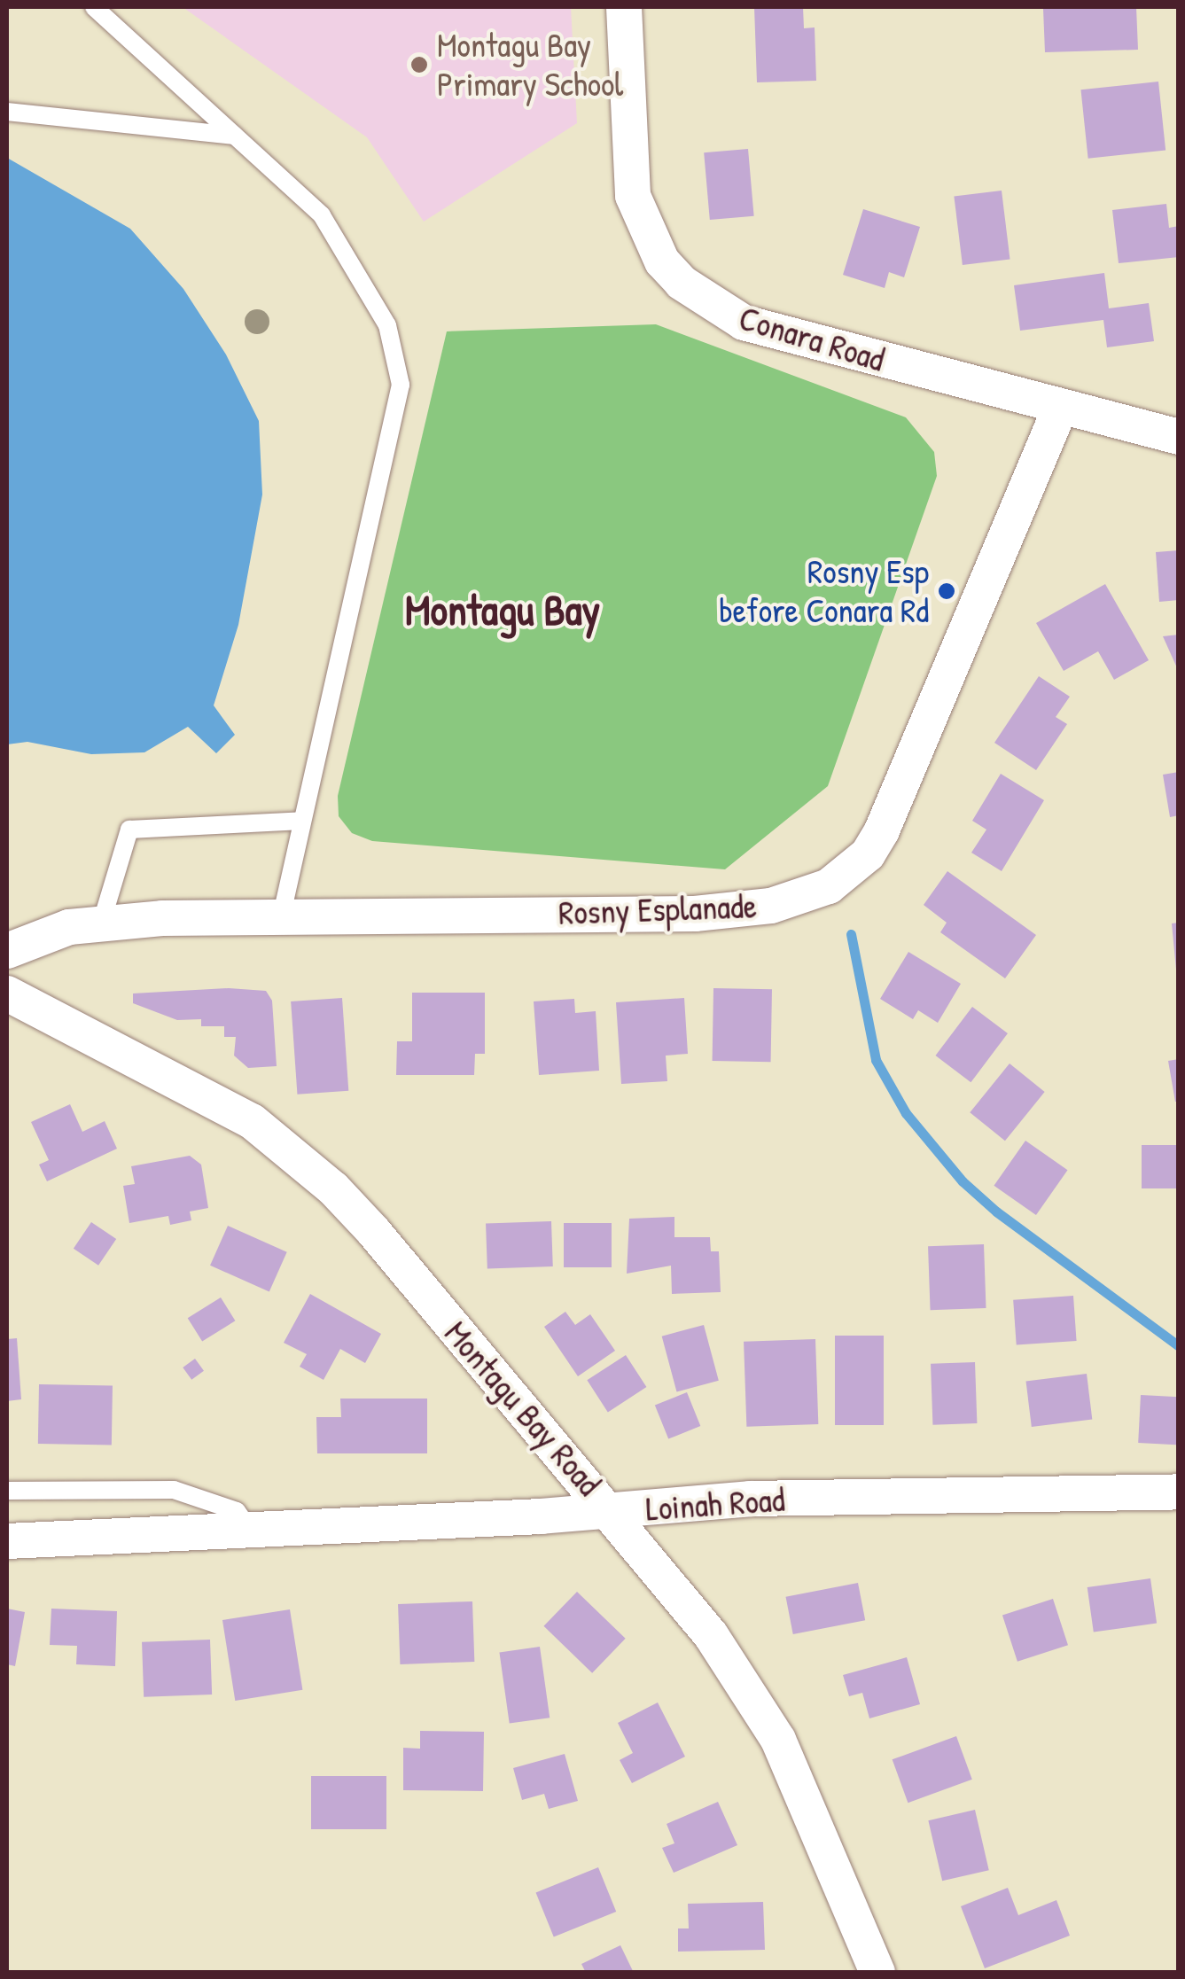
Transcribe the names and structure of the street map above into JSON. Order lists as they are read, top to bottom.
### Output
{
  "streets": {
    "street": [
      "Conara Road",
      "Rosny Esplanade",
      "Montagu Bay Road",
      "Loinah Road"
    ]
  },
  "crossings": [
    ["Conara Road", "Rosny Esplanade"],
    ["Montagu Bay Road", "Loinah Road"]
  ],
  "districts": ["Montagu Bay"],
  "places": ["Montagu Bay Primary School", "Rosny Esp before Conara Rd"]
}
